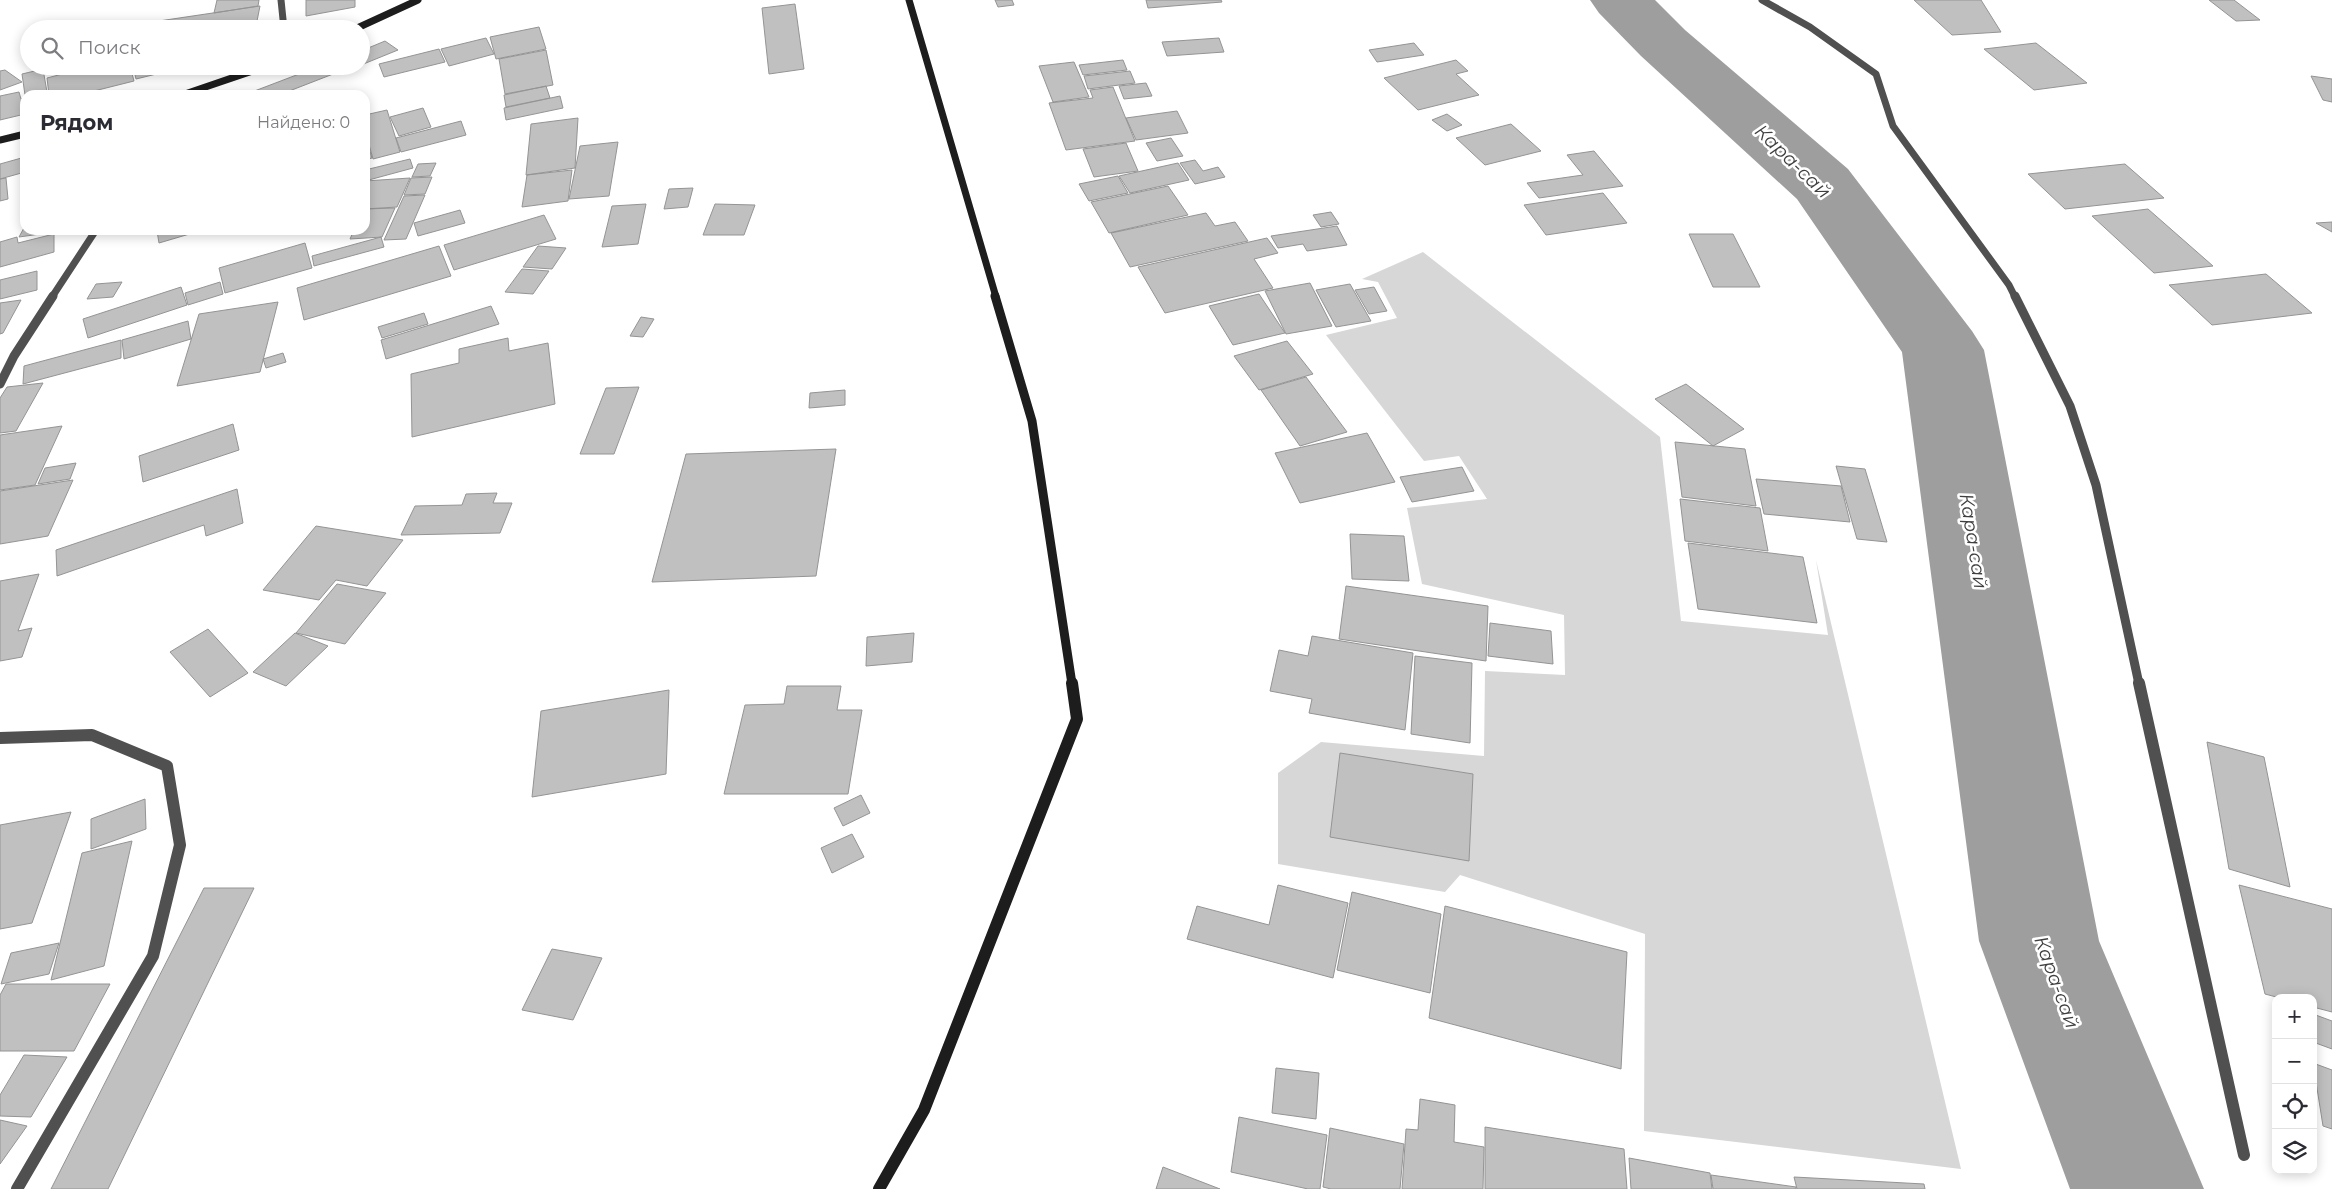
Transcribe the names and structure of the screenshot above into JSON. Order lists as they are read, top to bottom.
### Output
{
  "water": ["Кара-сай"],
  "page": {
    "search": "Поиск",
    "heading": ["Рядом", "Найдено: 0"],
    "map_buttons": ["+", "−"]
  }
}
